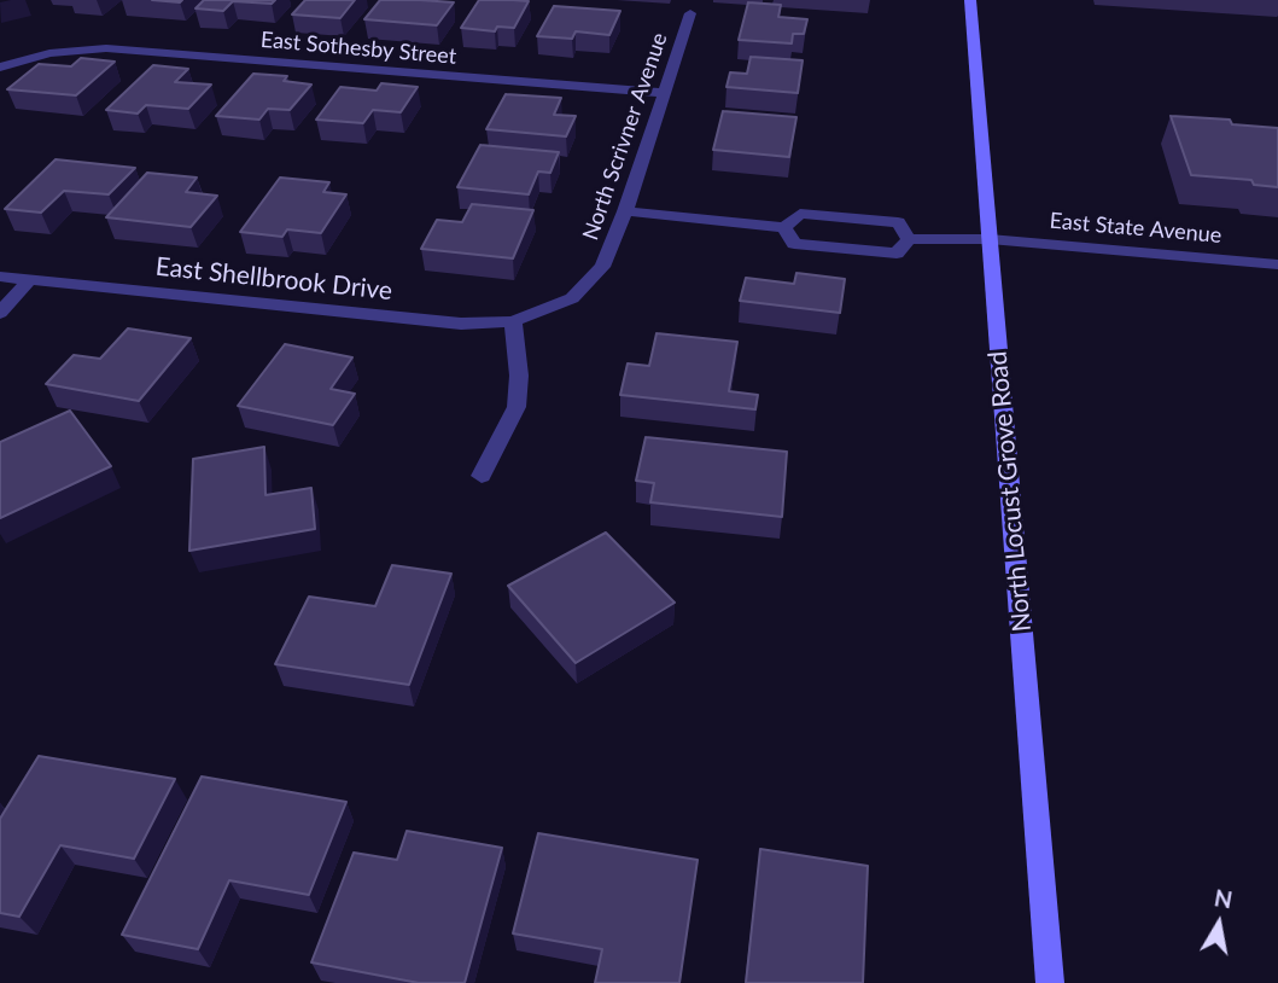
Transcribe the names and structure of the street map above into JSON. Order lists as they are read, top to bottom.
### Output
{
  "streets": {
    "main road": ["North Locust Grove Road"],
    "street": [
      "East Sothesby Street",
      "North Scrivner Avenue",
      "East State Avenue",
      "East Shellbrook Drive"
    ]
  },
  "crossings": [
    ["East Sothesby Street", "North Scrivner Avenue"],
    ["North Scrivner Avenue", "East Shellbrook Drive"],
    ["East State Avenue", "North Locust Grove Road"]
  ],
  "north": "top"
}
